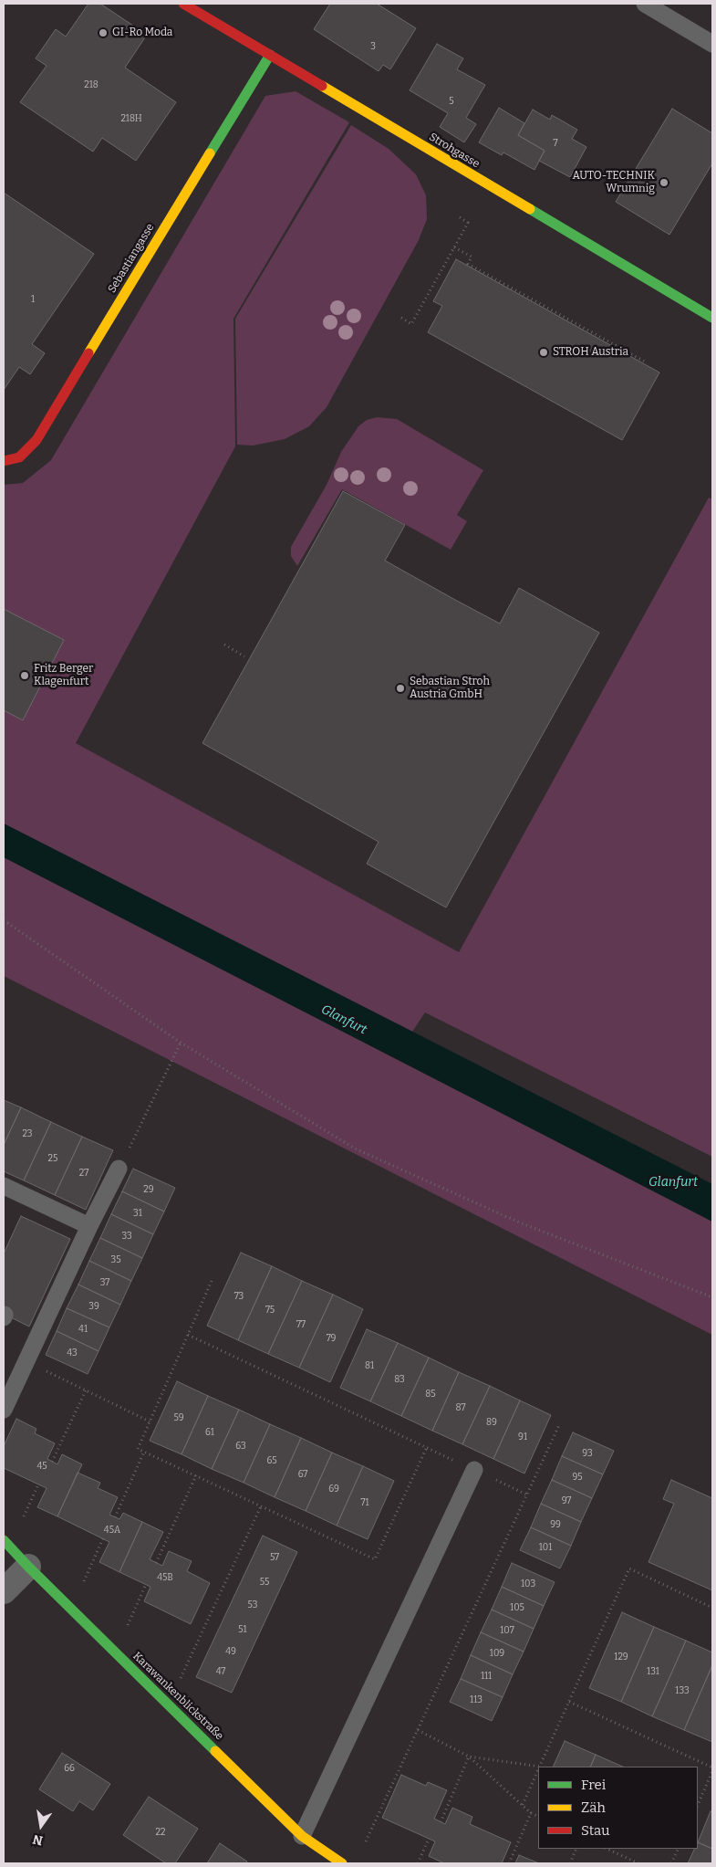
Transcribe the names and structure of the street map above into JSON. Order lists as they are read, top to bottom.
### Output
{
  "streets": {
    "street": ["Strohgasse", "Sebastiangasse", "Karawankenblickstraße"]
  },
  "crossings": [
    ["Strohgasse", "Sebastiangasse"]
  ],
  "water": ["Glanfurt"],
  "places": [
    "GI-Ro Moda",
    "AUTO-TECHNIK Wrumnig",
    "STROH Austria",
    "Fritz Berger Klagenfurt",
    "Sebastian Stroh Austria GmbH"
  ],
  "house_numbers": [
    "3",
    "218",
    "5",
    "218H",
    "7",
    "1",
    "23",
    "25",
    "27",
    "29",
    "31",
    "33",
    "35",
    "37",
    "73",
    "39",
    "75",
    "77",
    "41",
    "79",
    "43",
    "81",
    "83",
    "85",
    "87",
    "59",
    "89",
    "61",
    "91",
    "63",
    "93",
    "65",
    "45",
    "67",
    "95",
    "69",
    "97",
    "71",
    "99",
    "45A",
    "101",
    "57",
    "45B",
    "55",
    "103",
    "53",
    "105",
    "51",
    "107",
    "49",
    "109",
    "129",
    "47",
    "131",
    "111",
    "133",
    "113",
    "66",
    "22"
  ],
  "legend": ["Frei", "Zäh", "Stau"],
  "north": "bottom"
}
